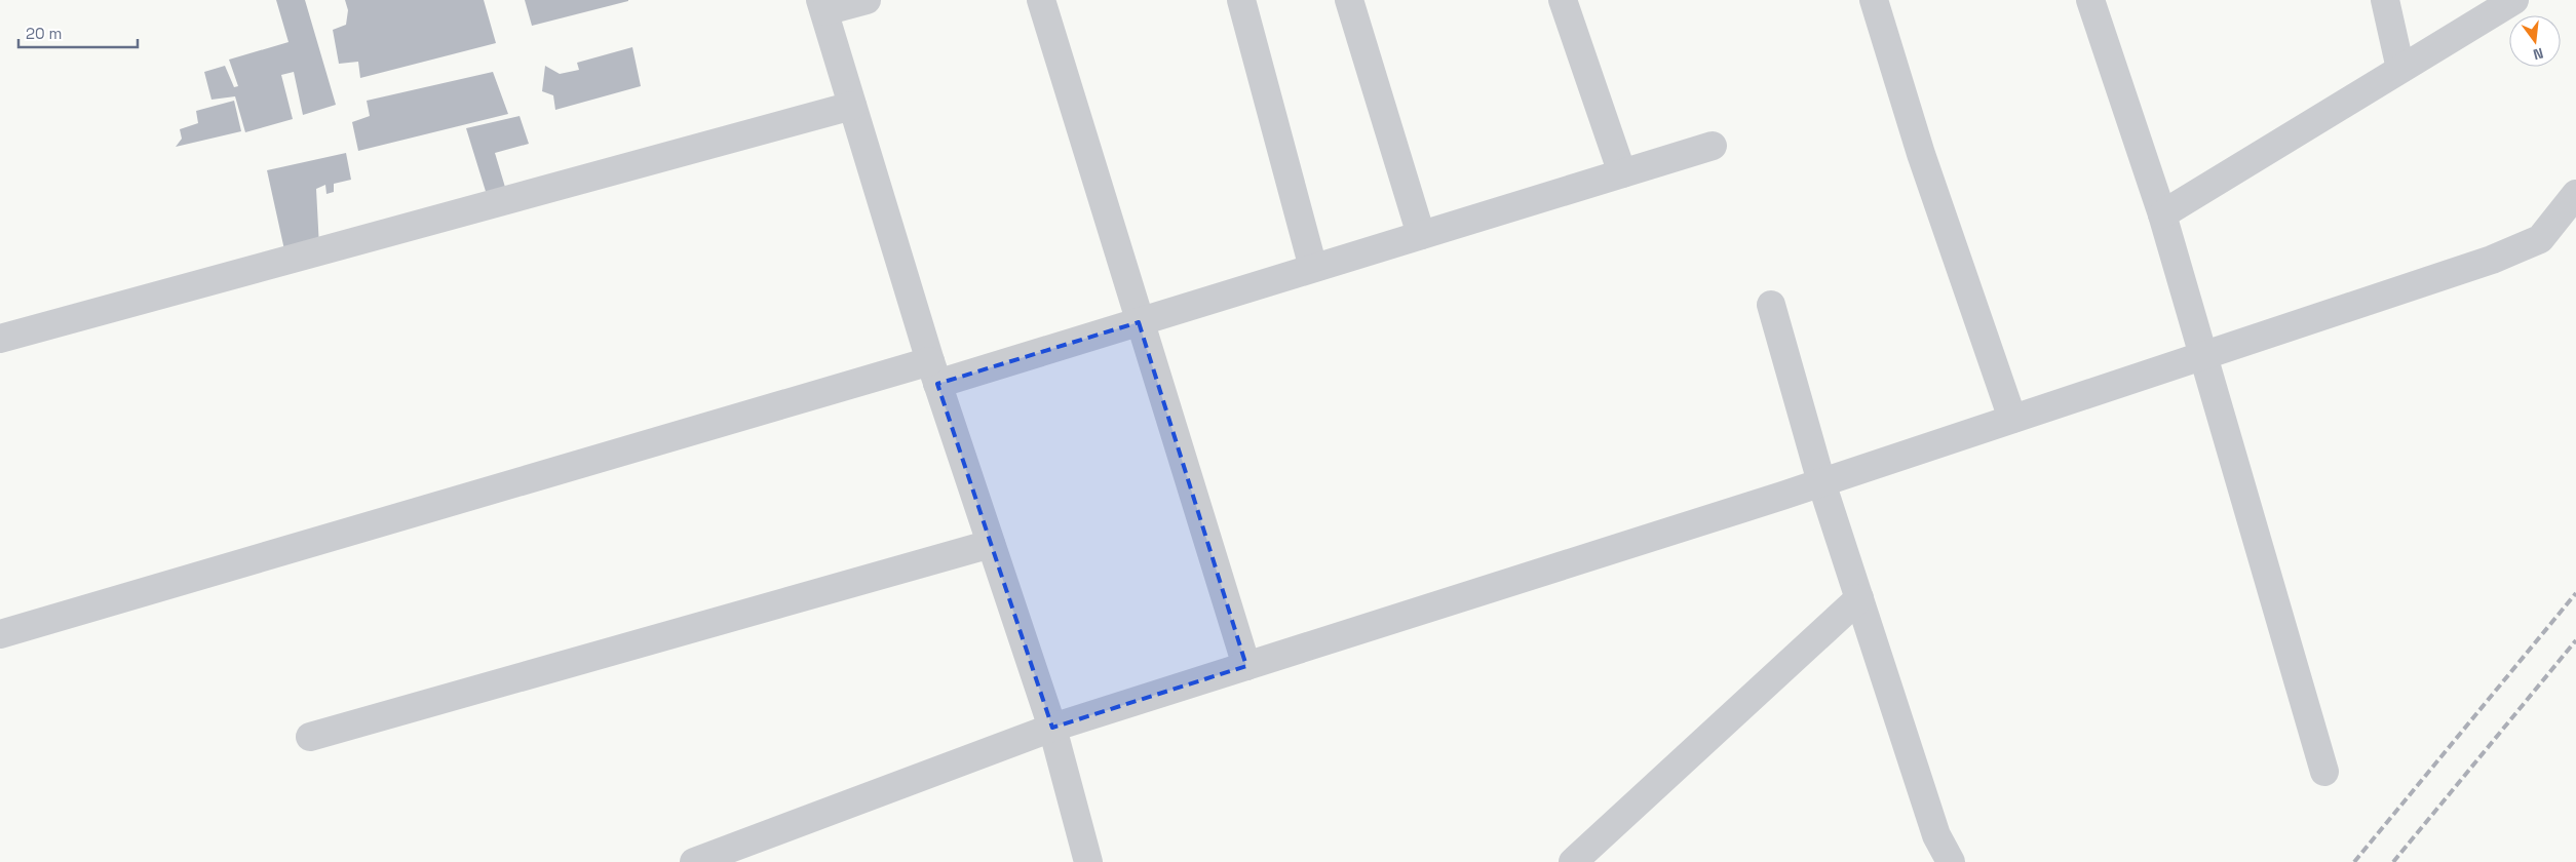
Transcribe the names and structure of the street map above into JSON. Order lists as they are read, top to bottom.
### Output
{
  "scale_bar": "20 m",
  "north": "bottom"
}
